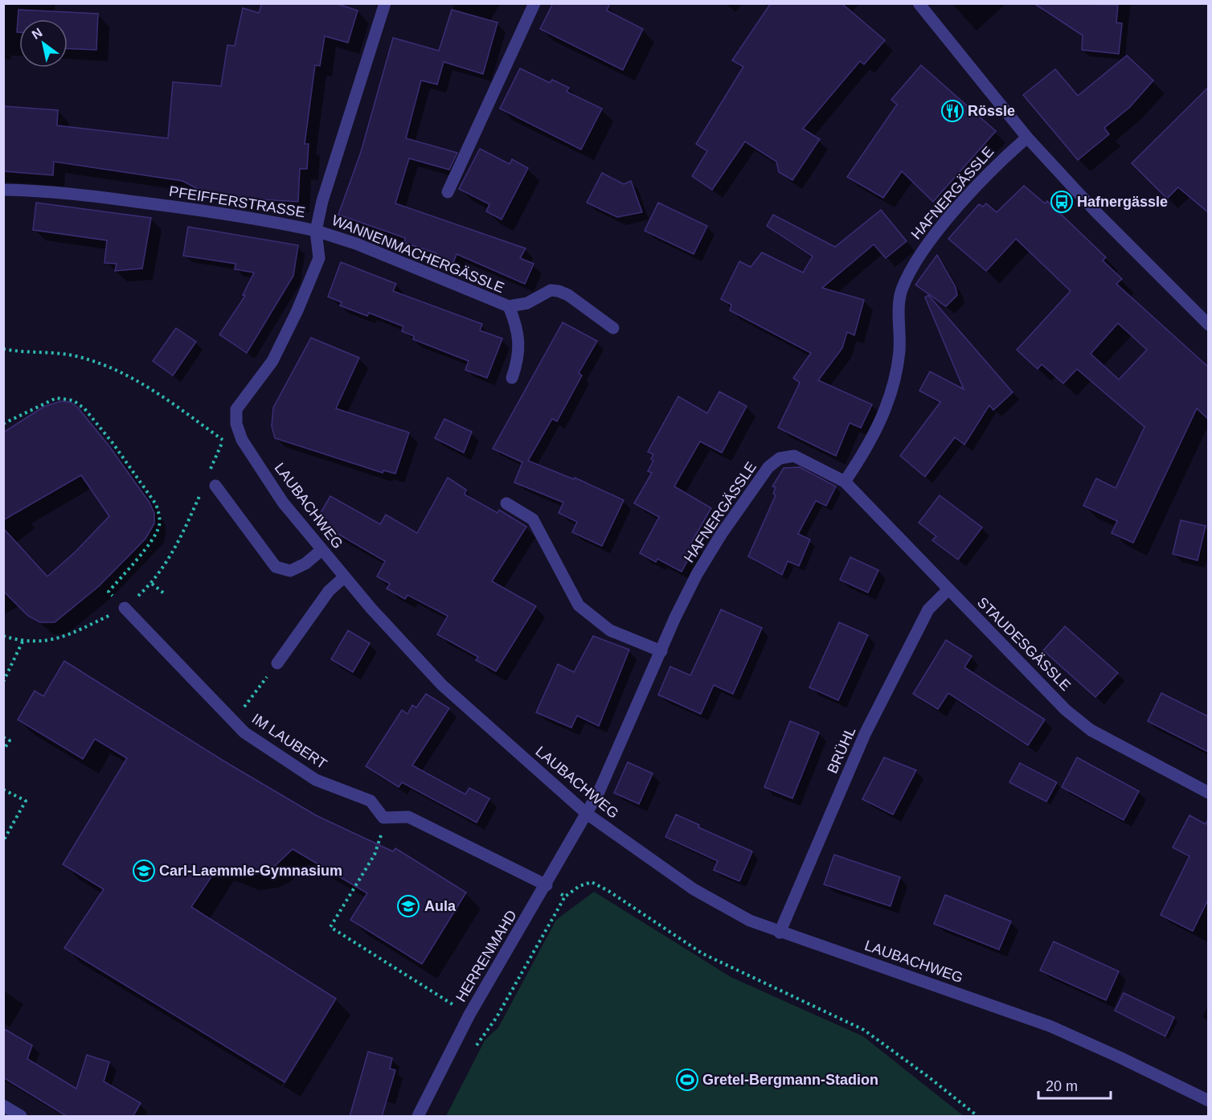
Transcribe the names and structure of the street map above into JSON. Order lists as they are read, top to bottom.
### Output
{
  "streets": {
    "street": [
      "HAFNERGÄSSLE",
      "PFEIFFERSTRASSE",
      "WANNENMACHERGÄSSLE",
      "LAUBACHWEG",
      "STAUDESGÄSSLE",
      "IM LAUBERT",
      "BRÜHL",
      "HERRENMAHD"
    ]
  },
  "crossings": [
    ["HAFNERGÄSSLE", "LAUBACHWEG"],
    ["HAFNERGÄSSLE", "STAUDESGÄSSLE"],
    ["HAFNERGÄSSLE", "HERRENMAHD"],
    ["PFEIFFERSTRASSE", "WANNENMACHERGÄSSLE"],
    ["PFEIFFERSTRASSE", "LAUBACHWEG"],
    ["WANNENMACHERGÄSSLE", "LAUBACHWEG"],
    ["LAUBACHWEG", "BRÜHL"],
    ["LAUBACHWEG", "HERRENMAHD"],
    ["STAUDESGÄSSLE", "BRÜHL"]
  ],
  "places": {
    "restaurant": ["Rössle"],
    "bus stop": ["Hafnergässle"],
    "school or university": ["Carl-Laemmle-Gymnasium", "Aula"],
    "sports": ["Gretel-Bergmann-Stadion"]
  },
  "scale_bar": "20 m",
  "north": "top left"
}
